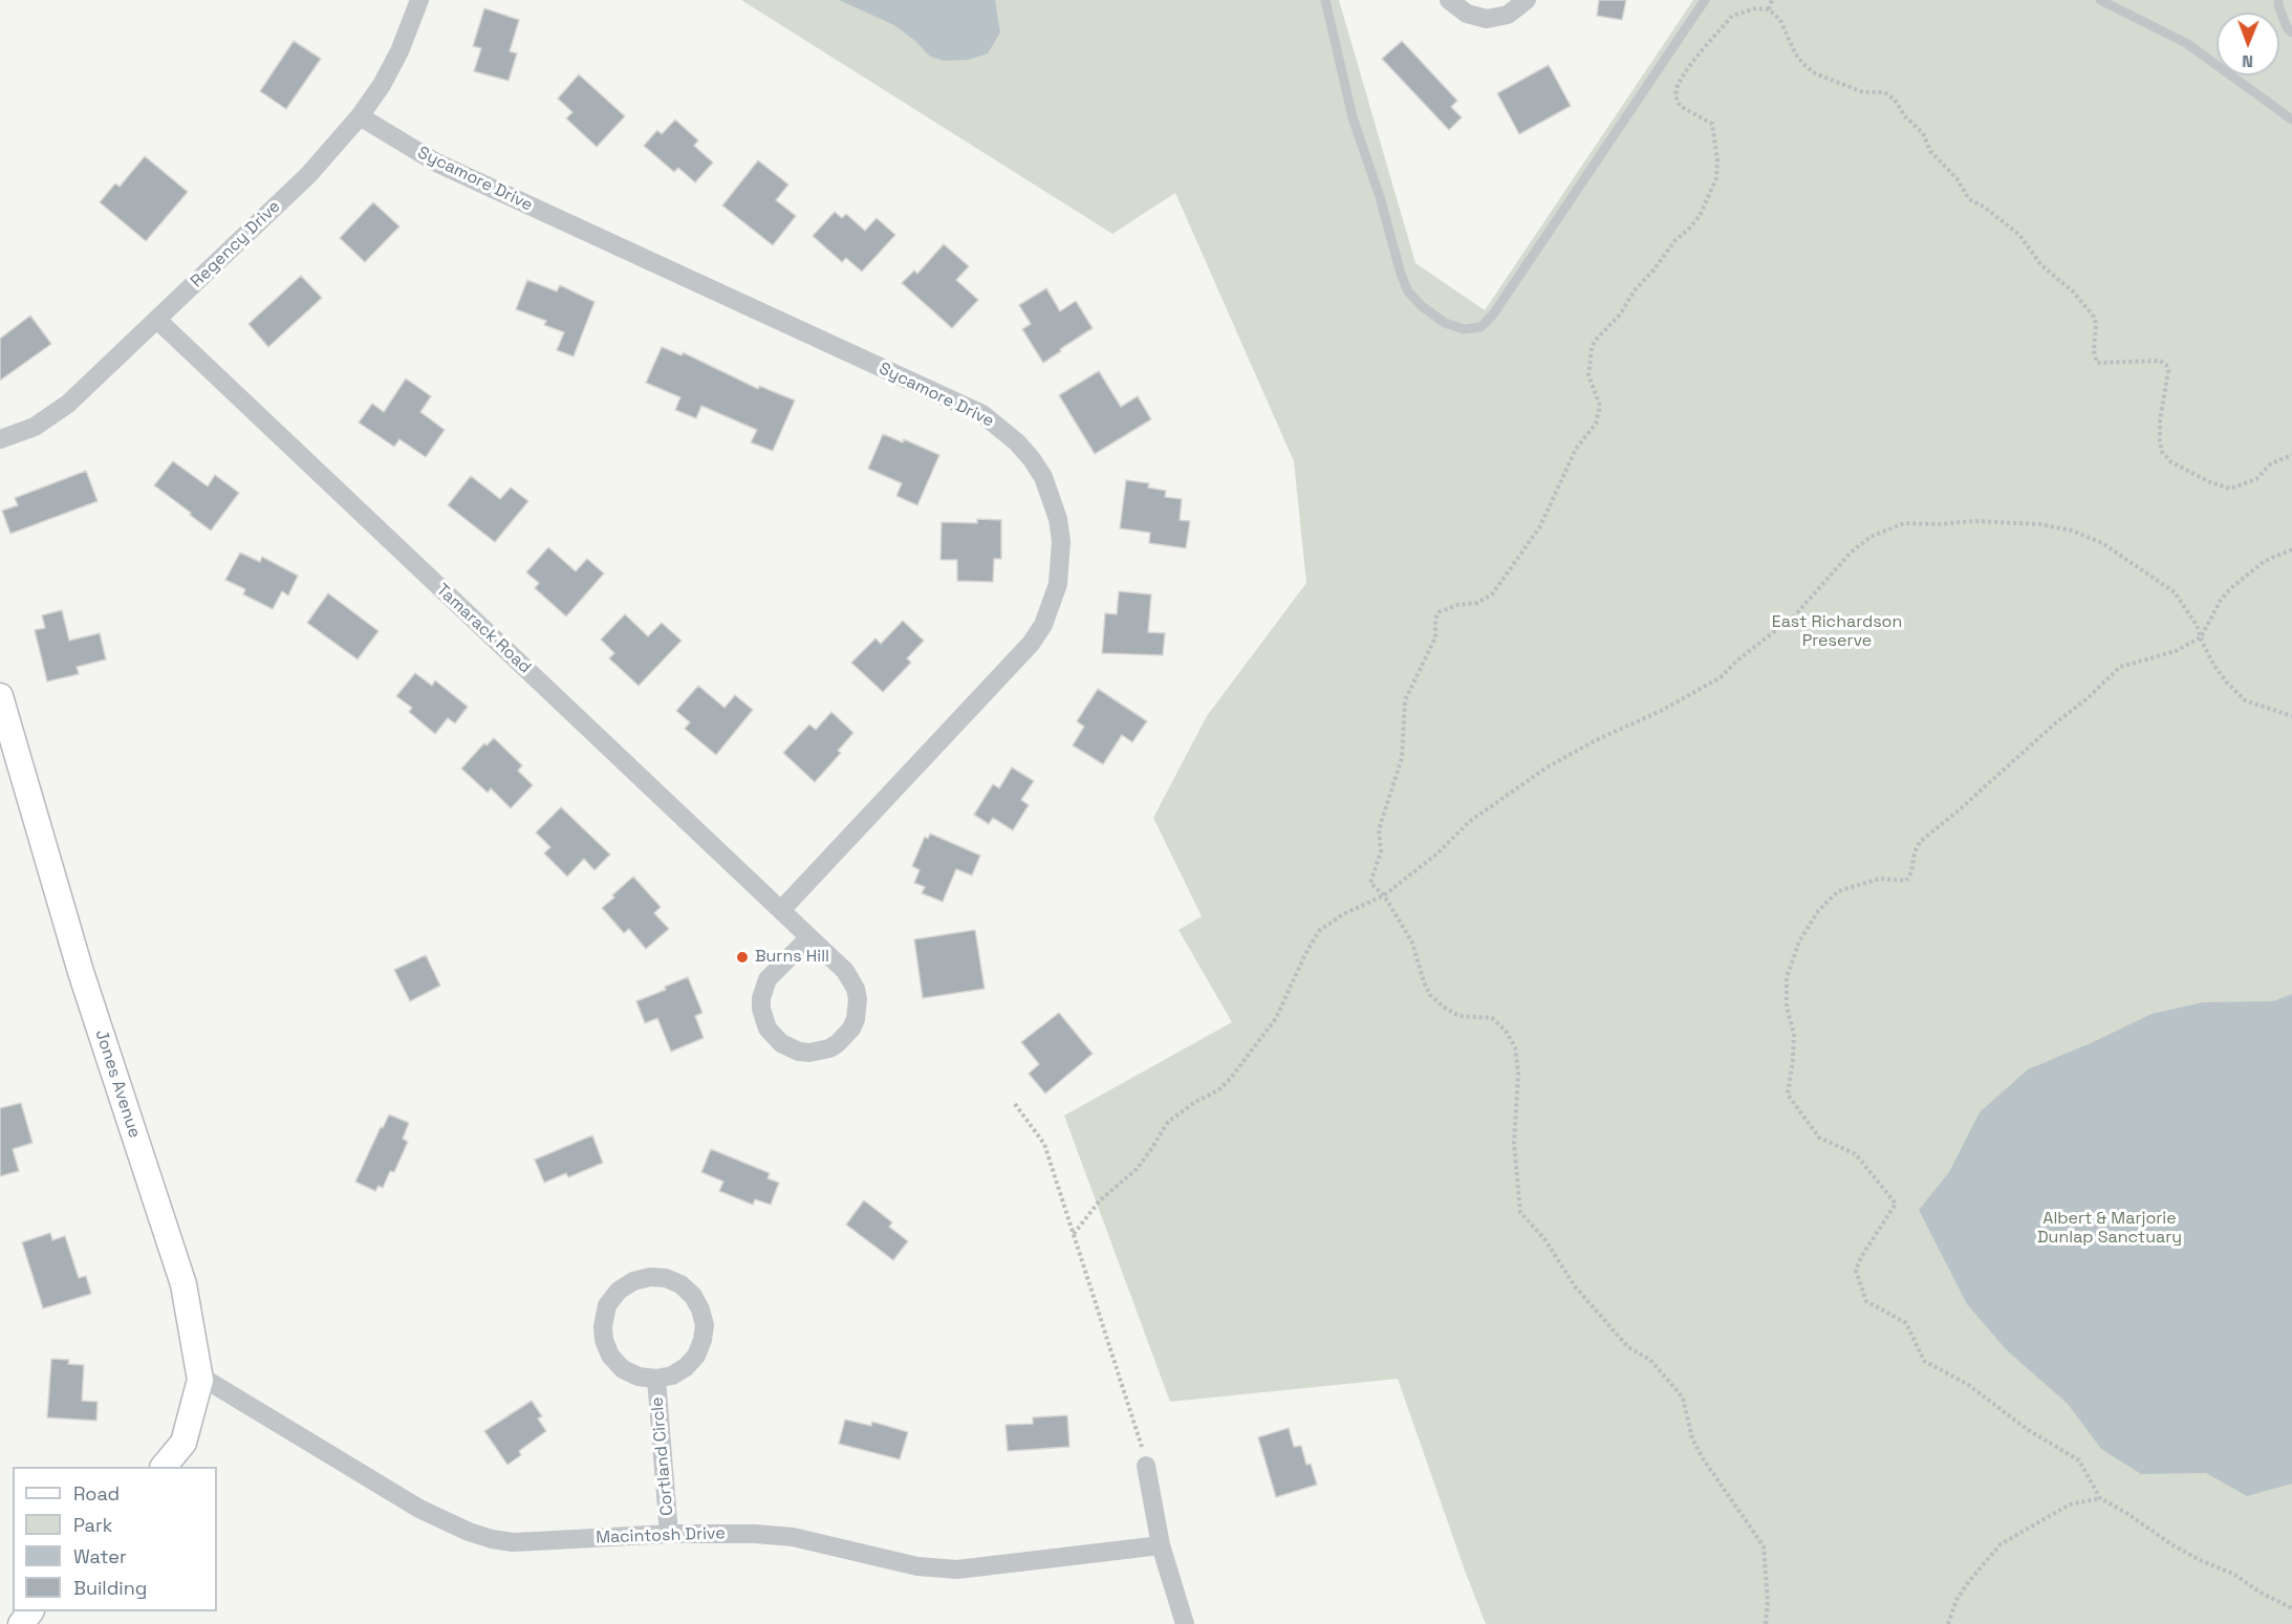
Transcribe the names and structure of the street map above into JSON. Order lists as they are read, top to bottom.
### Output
{
  "streets": {
    "street": [
      "Sycamore Drive",
      "Regency Drive",
      "Tamarack Road",
      "Jones Avenue",
      "Cortland Circle",
      "Macintosh Drive"
    ]
  },
  "crossings": [
    ["Sycamore Drive", "Regency Drive"],
    ["Sycamore Drive", "Tamarack Road"],
    ["Regency Drive", "Tamarack Road"],
    ["Jones Avenue", "Macintosh Drive"],
    ["Cortland Circle", "Macintosh Drive"]
  ],
  "parks": ["East Richardson Preserve", "Albert & Marjorie Dunlap Sanctuary"],
  "places": ["Burns Hill"],
  "legend": [
    "Road",
    "Park",
    "Water",
    "Building"
  ],
  "north": "bottom"
}
